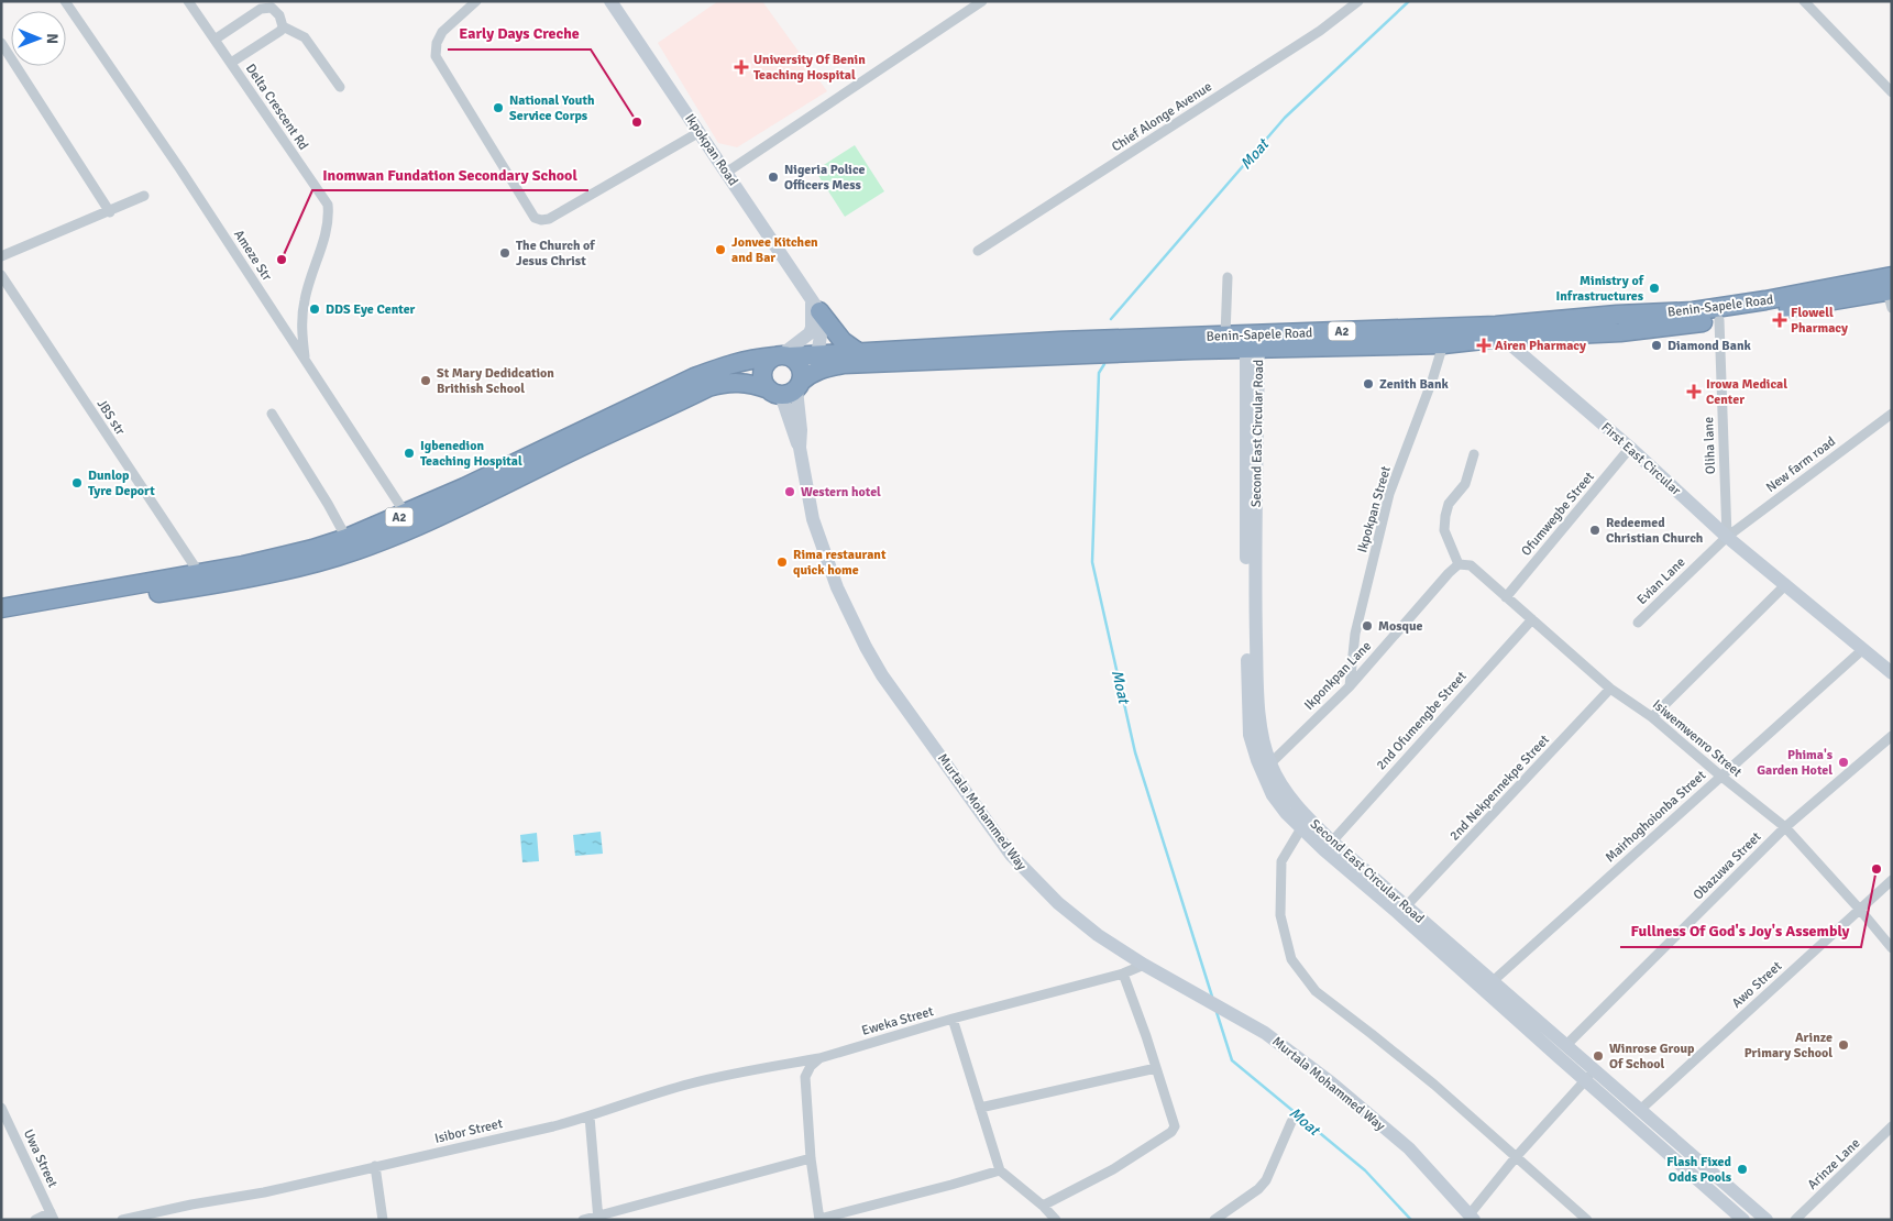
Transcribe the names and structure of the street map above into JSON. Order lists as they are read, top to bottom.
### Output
{
  "streets": {
    "highway": ["Benin-Sapele Road", "A2"],
    "main road": [
      "Ikpokpan Road",
      "Second East Circular Road",
      "First East Circular",
      "Murtala Mohammed Way"
    ],
    "street": [
      "Delta Crescent Rd",
      "Chief Alonge Avenue",
      "Ameze Str",
      "JBS str",
      "Oliha lane",
      "New farm road",
      "Ikpokpan Street",
      "Ofumwegbe Street",
      "Evian Lane",
      "Ikponkpan Lane",
      "2nd Ofumengbe Street",
      "Isiwemwenro Street",
      "2nd Nekpennekpe Street",
      "Mairhoghoionba Street",
      "Obazuwa Street",
      "Awo Street",
      "Eweka Street",
      "Isibor Street",
      "Uwa Street",
      "Arinze Lane"
    ]
  },
  "crossings": [
    ["Delta Crescent Rd", "Ameze Str"],
    ["Ameze Str", "A2"],
    ["Benin-Sapele Road", "A2"],
    ["Benin-Sapele Road", "Second East Circular Road"],
    ["Benin-Sapele Road", "Oliha lane"],
    ["Benin-Sapele Road", "First East Circular"],
    ["Benin-Sapele Road", "Ikpokpan Street"],
    ["Benin-Sapele Road", "Murtala Mohammed Way"],
    ["A2", "JBS str"],
    ["A2", "Murtala Mohammed Way"],
    ["Second East Circular Road", "Ikponkpan Lane"],
    ["Second East Circular Road", "2nd Ofumengbe Street"],
    ["Second East Circular Road", "2nd Nekpennekpe Street"],
    ["Second East Circular Road", "Mairhoghoionba Street"],
    ["Second East Circular Road", "Obazuwa Street"],
    ["Second East Circular Road", "Awo Street"],
    ["Oliha lane", "First East Circular"],
    ["Oliha lane", "New farm road"],
    ["Oliha lane", "Evian Lane"],
    ["First East Circular", "New farm road"],
    ["First East Circular", "Ofumwegbe Street"],
    ["First East Circular", "Evian Lane"],
    ["First East Circular", "Mairhoghoionba Street"],
    ["New farm road", "Evian Lane"],
    ["Ikpokpan Street", "Ikponkpan Lane"],
    ["Ofumwegbe Street", "Isiwemwenro Street"],
    ["Ikponkpan Lane", "Isiwemwenro Street"],
    ["2nd Ofumengbe Street", "Isiwemwenro Street"],
    ["Isiwemwenro Street", "2nd Nekpennekpe Street"],
    ["Isiwemwenro Street", "Mairhoghoionba Street"],
    ["Isiwemwenro Street", "Obazuwa Street"],
    ["Isiwemwenro Street", "Awo Street"],
    ["Murtala Mohammed Way", "Eweka Street"],
    ["Eweka Street", "Isibor Street"]
  ],
  "water": ["Moat"],
  "places": {
    "health": [
      "University Of Benin Teaching Hospital",
      "Flowell Pharmacy",
      "Airen Pharmacy",
      "Irowa Medical Center"
    ],
    "other": [
      "National Youth Service Corps",
      "Early Days Creche",
      "Nigeria Police Officers Mess",
      "Jonvee Kitchen and Bar",
      "The Church of Jesus Christ",
      "Inomwan Fundation Secondary School",
      "Ministry of Infrastructures",
      "DDS Eye Center",
      "Diamond Bank",
      "St Mary Dedidcation Brithish School",
      "Zenith Bank",
      "Igbenedion Teaching Hospital",
      "Dunlop Tyre Deport",
      "Western hotel",
      "Redeemed Christian Church",
      "Rima restaurant quick home",
      "Mosque",
      "Phima's Garden Hotel",
      "Fullness Of God's Joy's Assembly",
      "Arinze Primary School",
      "Winrose Group Of School",
      "Flash Fixed Odds Pools"
    ]
  },
  "north": "right"
}
